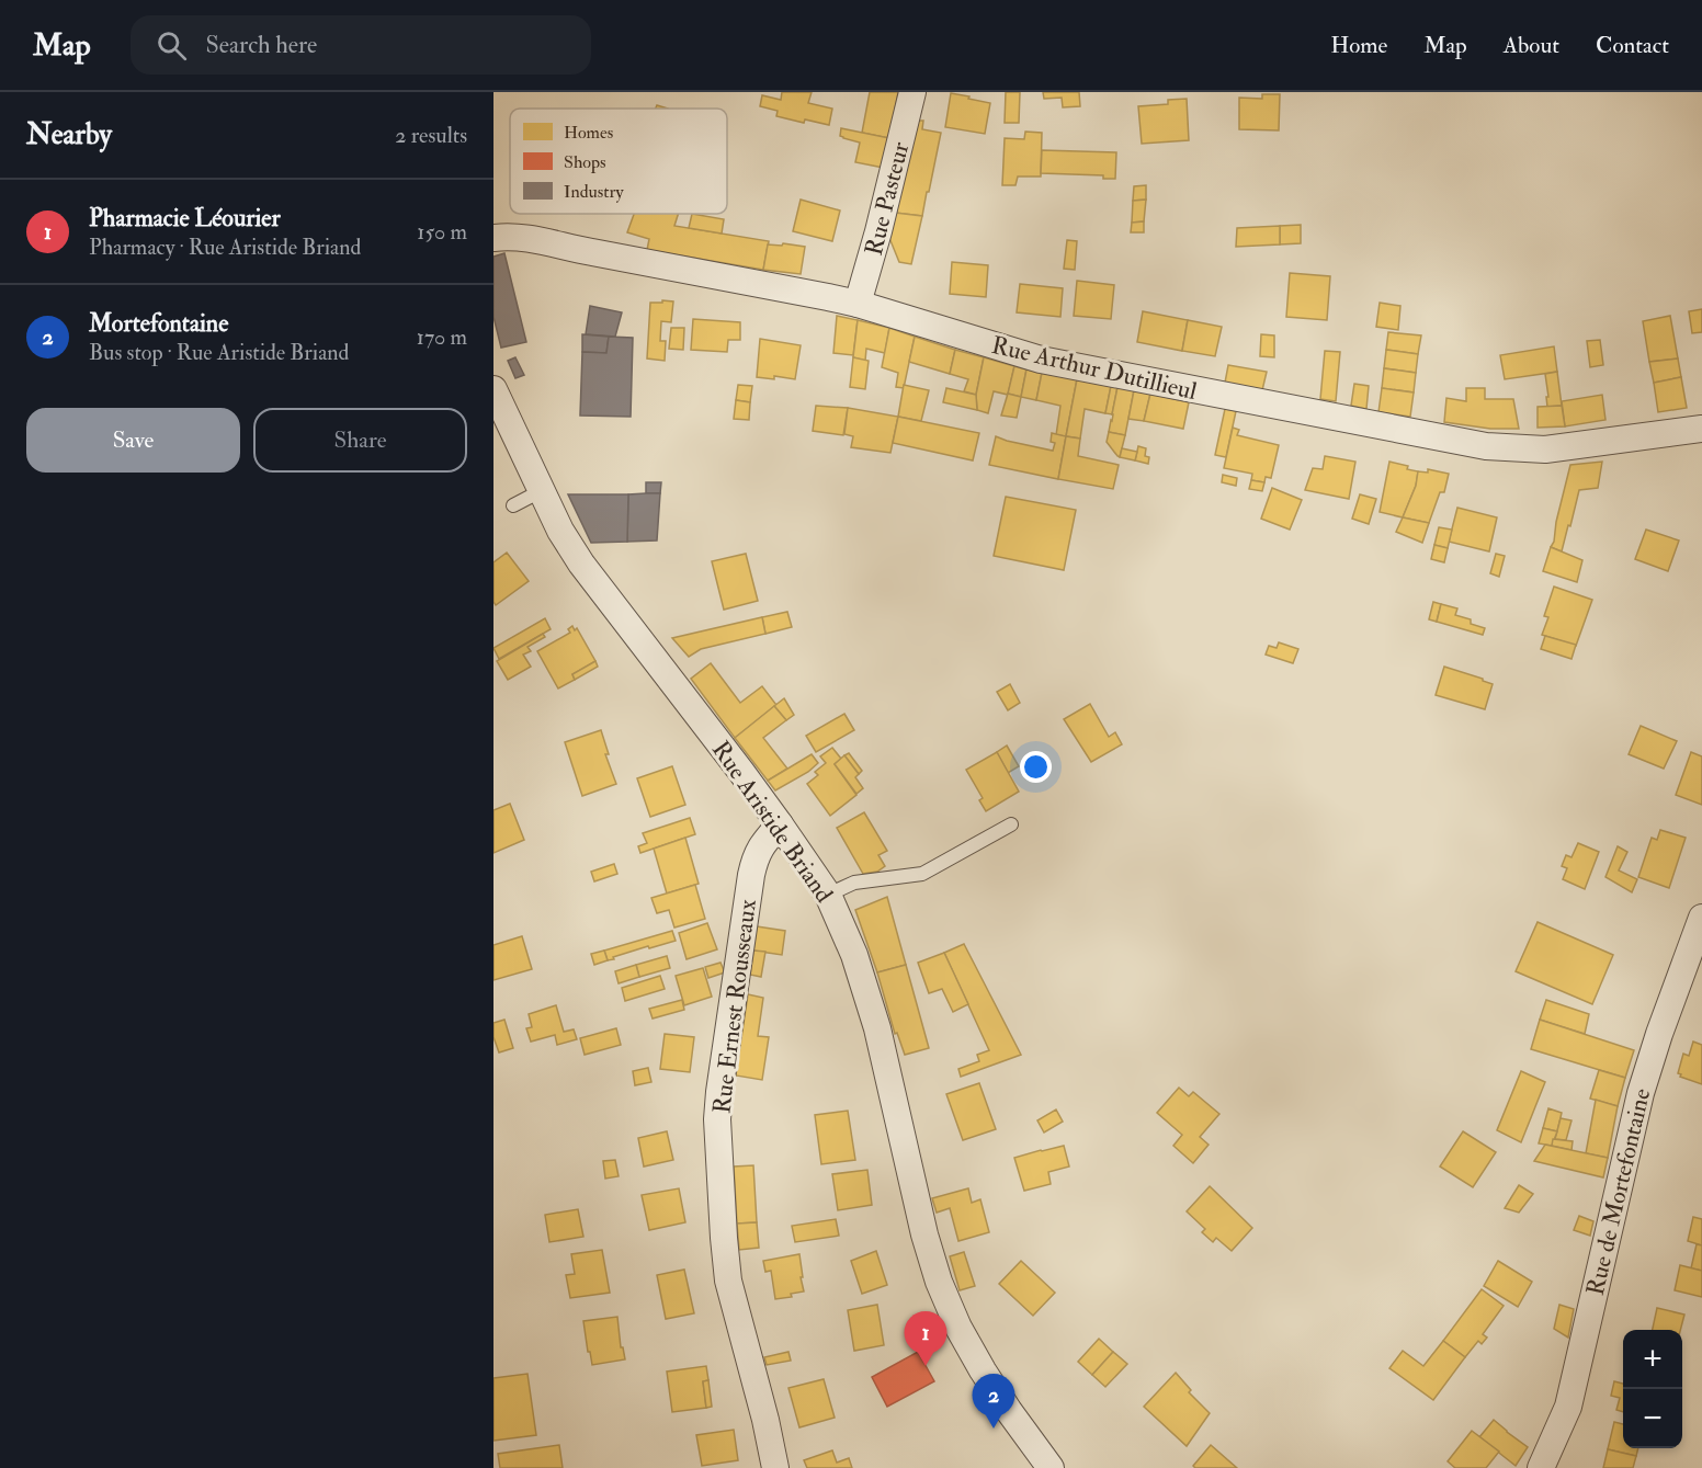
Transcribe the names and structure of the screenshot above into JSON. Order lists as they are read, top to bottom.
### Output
{
  "streets": {
    "street": [
      "Rue Pasteur",
      "Rue Arthur Dutillieul",
      "Rue Aristide Briand",
      "Rue Ernest Rousseaux",
      "Rue de Mortefontaine"
    ]
  },
  "crossings": [
    ["Rue Pasteur", "Rue Arthur Dutillieul"],
    ["Rue Aristide Briand", "Rue Ernest Rousseaux"]
  ],
  "legend": ["Homes", "Shops", "Industry"],
  "page": {
    "header": "Map",
    "search": "Search here",
    "nav": [
      "Home",
      "Map",
      "About",
      "Contact"
    ],
    "heading": ["Nearby", "2 results"],
    "list": [
      {
        "mark": "1",
        "name": "Pharmacie Léourier",
        "note": "Pharmacy · Rue Aristide Briand",
        "value": "150 m"
      },
      {
        "mark": "2",
        "name": "Mortefontaine",
        "note": "Bus stop · Rue Aristide Briand",
        "value": "170 m"
      }
    ],
    "buttons": ["Save", "Share"],
    "pins": ["1", "2"],
    "map_buttons": ["+", "−"]
  }
}
